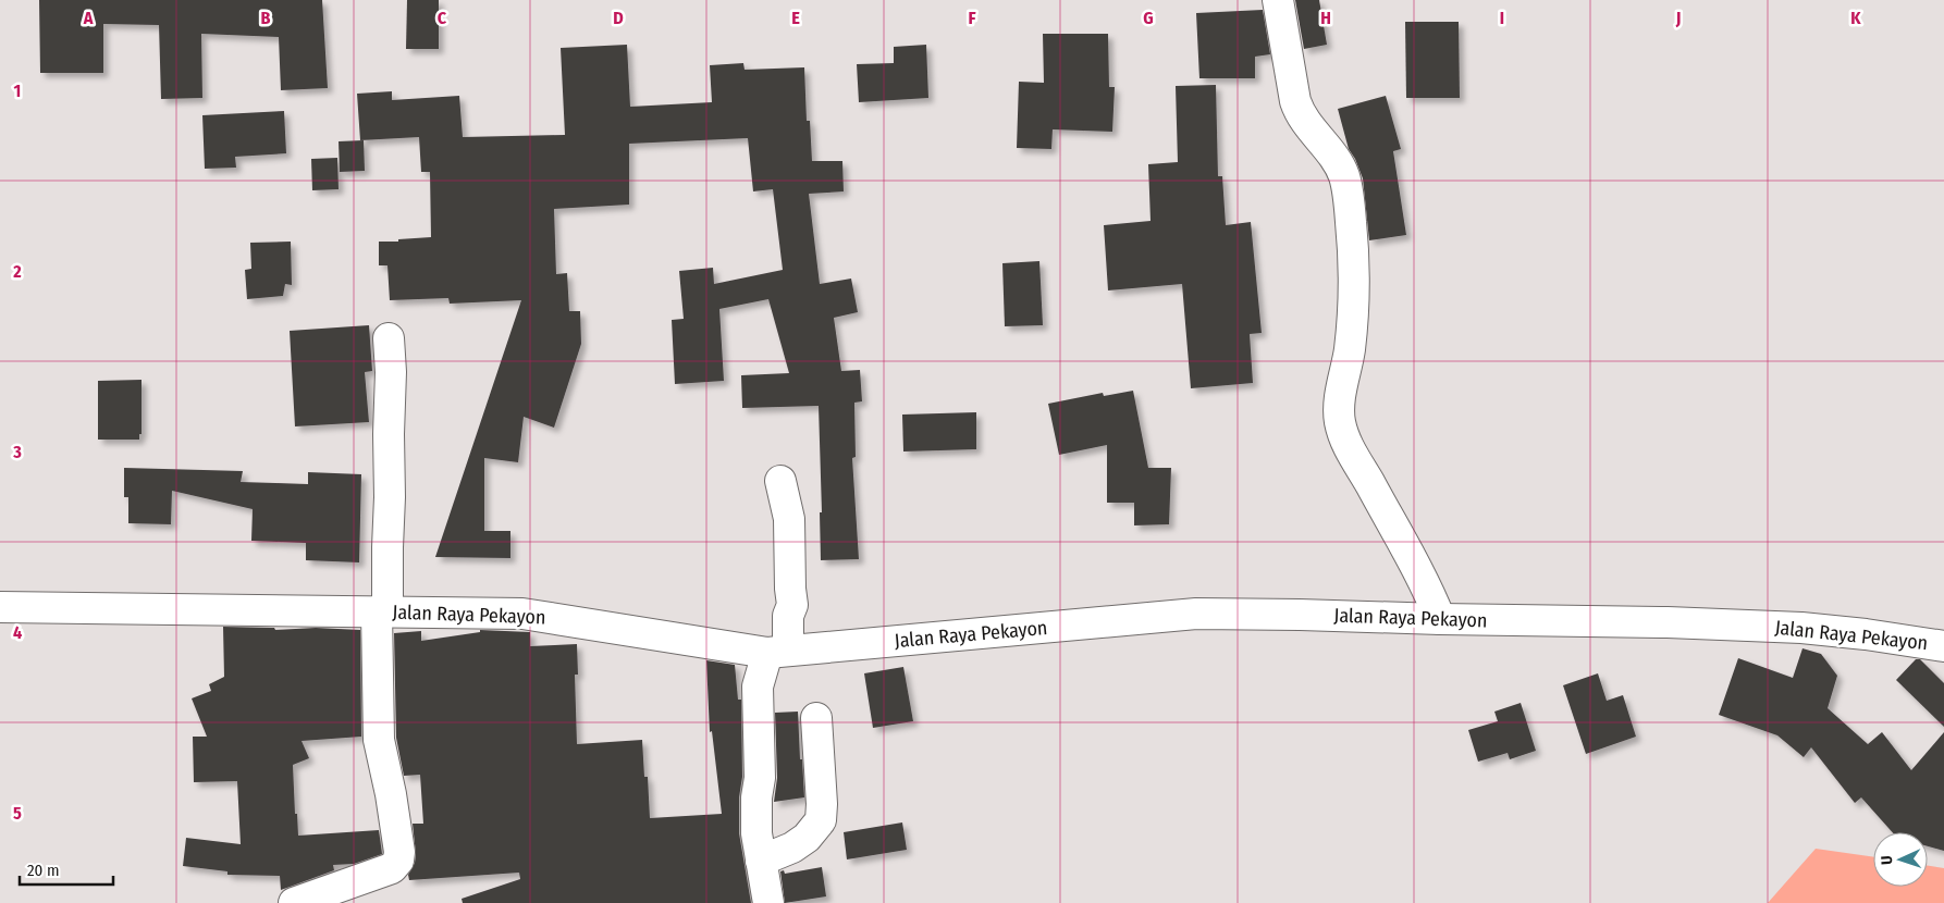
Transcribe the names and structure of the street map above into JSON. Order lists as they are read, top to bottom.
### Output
{
  "streets": {
    "street": ["Jalan Raya Pekayon"]
  },
  "scale_bar": "20 m",
  "north": "left",
  "grid": {
    "columns": [
      "A",
      "B",
      "C",
      "D",
      "E",
      "F",
      "G",
      "H",
      "I",
      "J",
      "K"
    ],
    "rows": [
      "1",
      "2",
      "3",
      "4",
      "5"
    ]
  }
}
